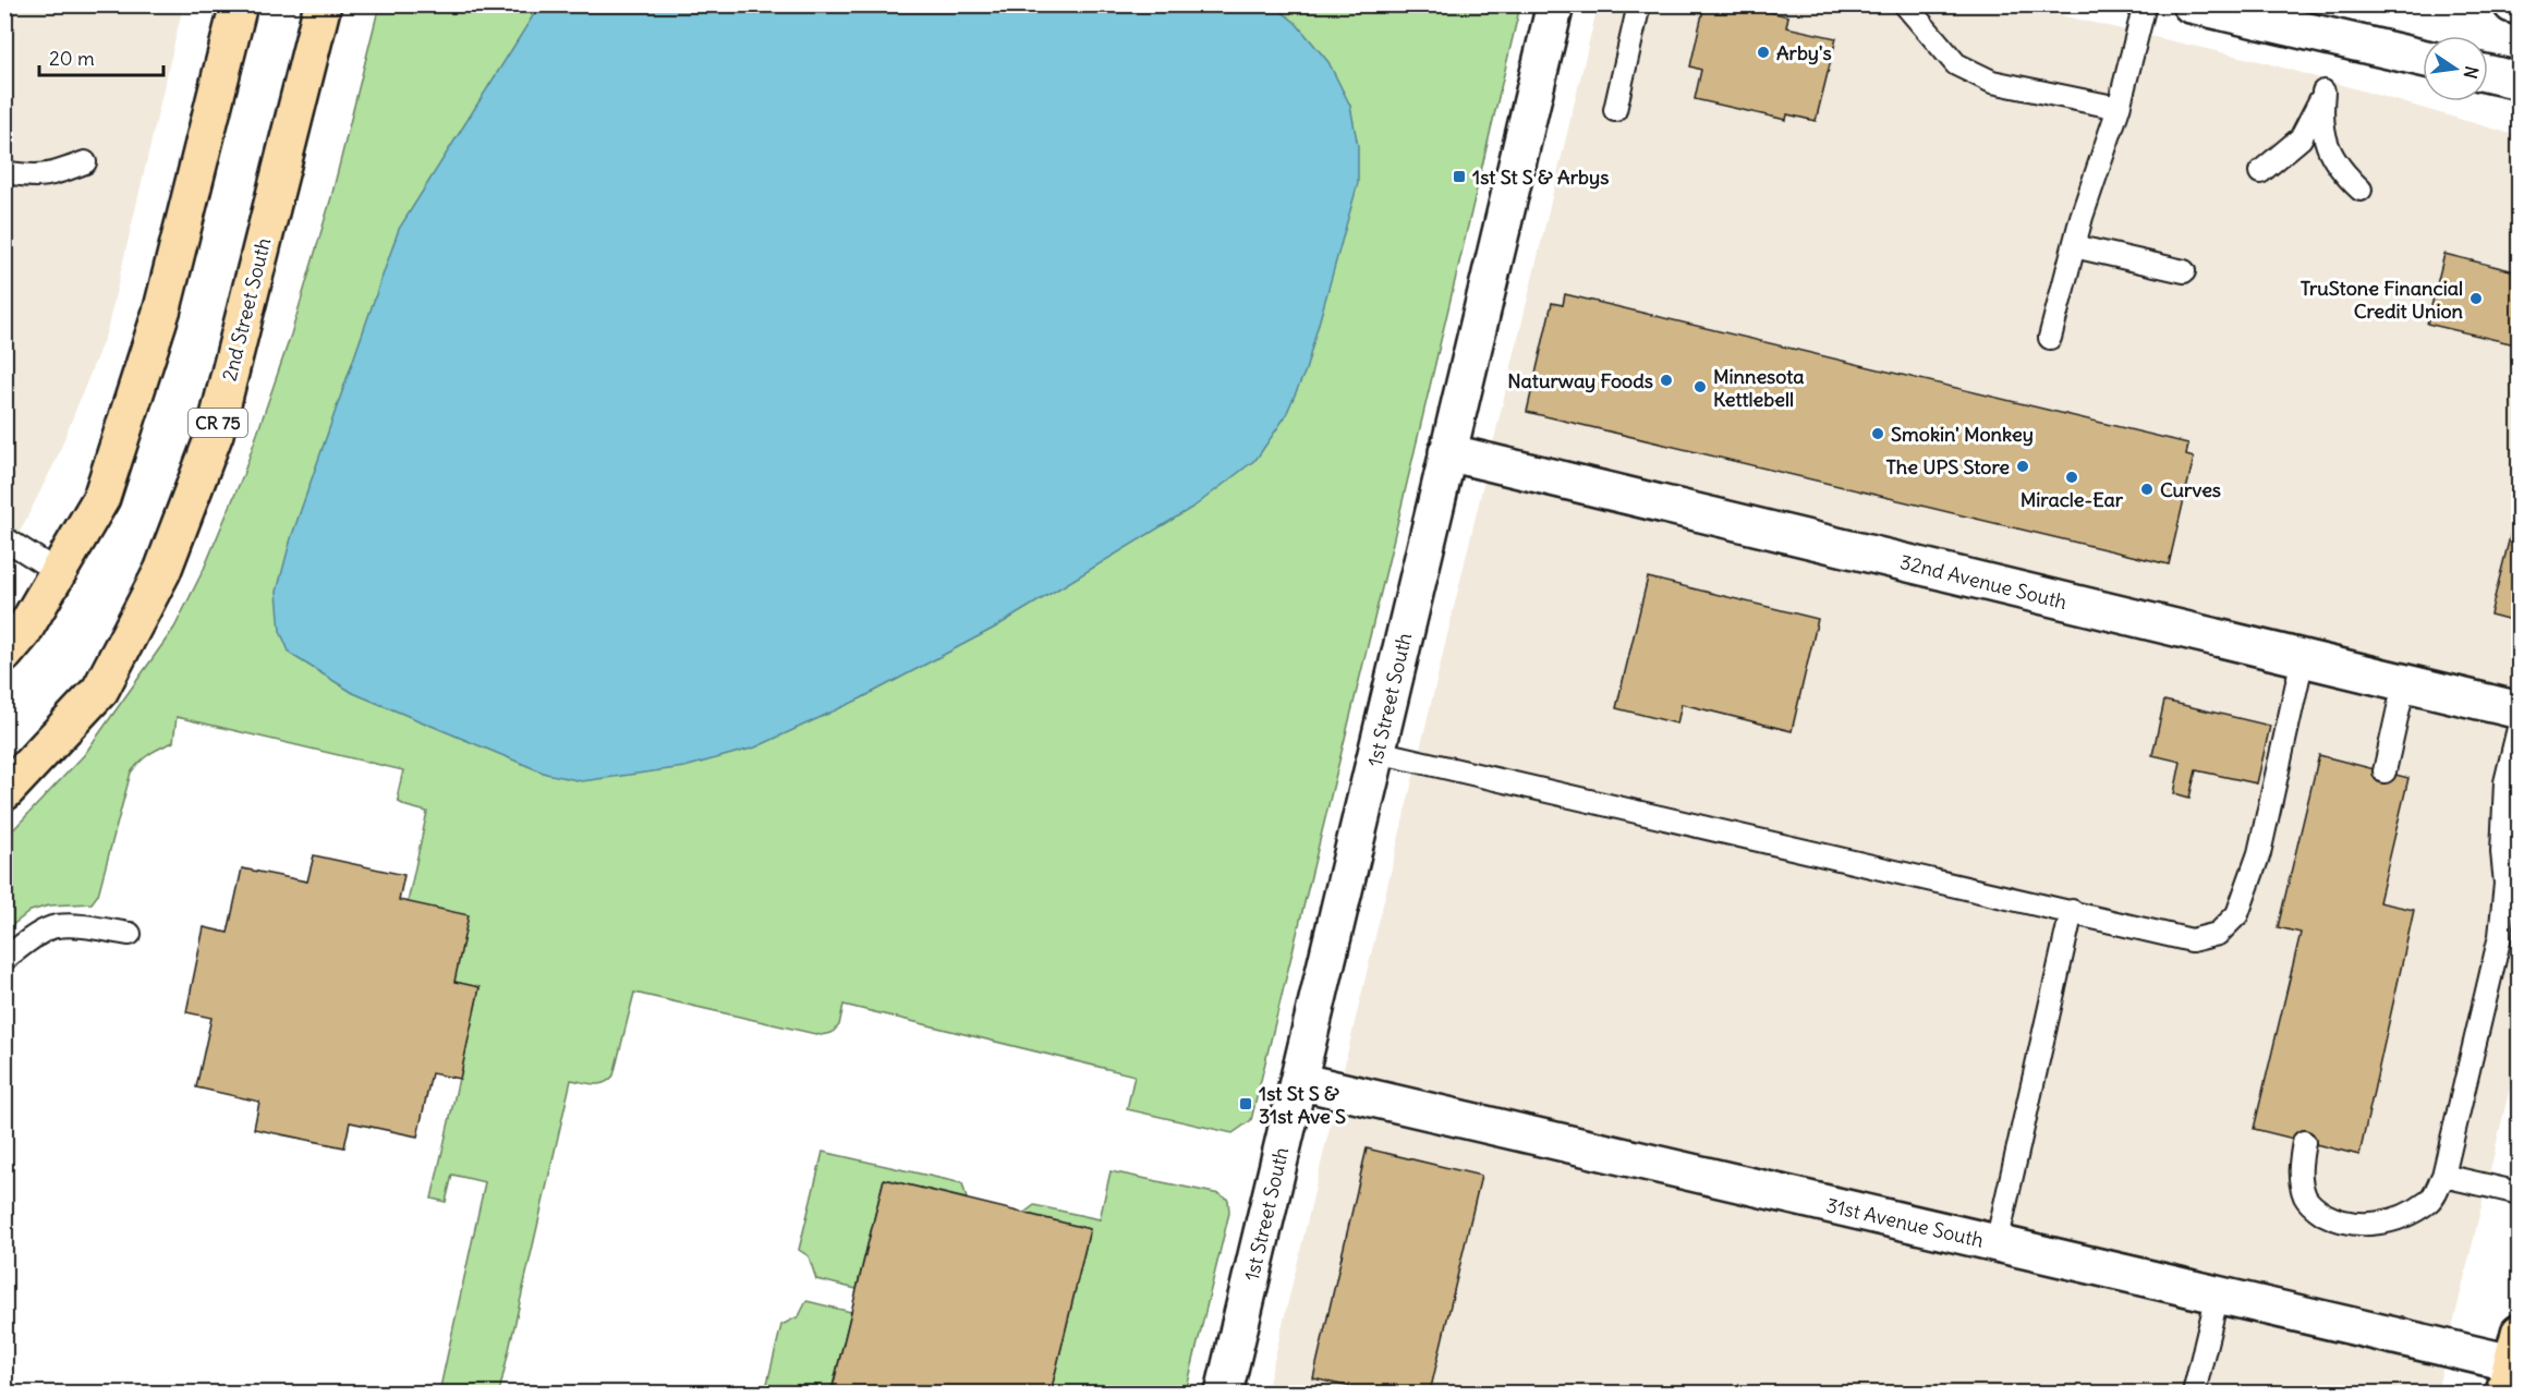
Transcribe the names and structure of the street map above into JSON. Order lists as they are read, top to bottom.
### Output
{
  "streets": {
    "main road": ["2nd Street South", "CR 75"],
    "street": ["32nd Avenue South", "1st Street South", "31st Avenue South"]
  },
  "crossings": [
    ["32nd Avenue South", "1st Street South"],
    ["1st Street South", "31st Avenue South"]
  ],
  "places": {
    "other": [
      "Arby's",
      "TruStone Financial Credit Union",
      "Naturway Foods",
      "Minnesota Kettlebell",
      "Smokin' Monkey",
      "The UPS Store",
      "Miracle-Ear",
      "Curves"
    ],
    "transit": ["1st St S & Arbys", "1st St S & 31st Ave S"]
  },
  "scale_bar": "20 m",
  "north": "right"
}
